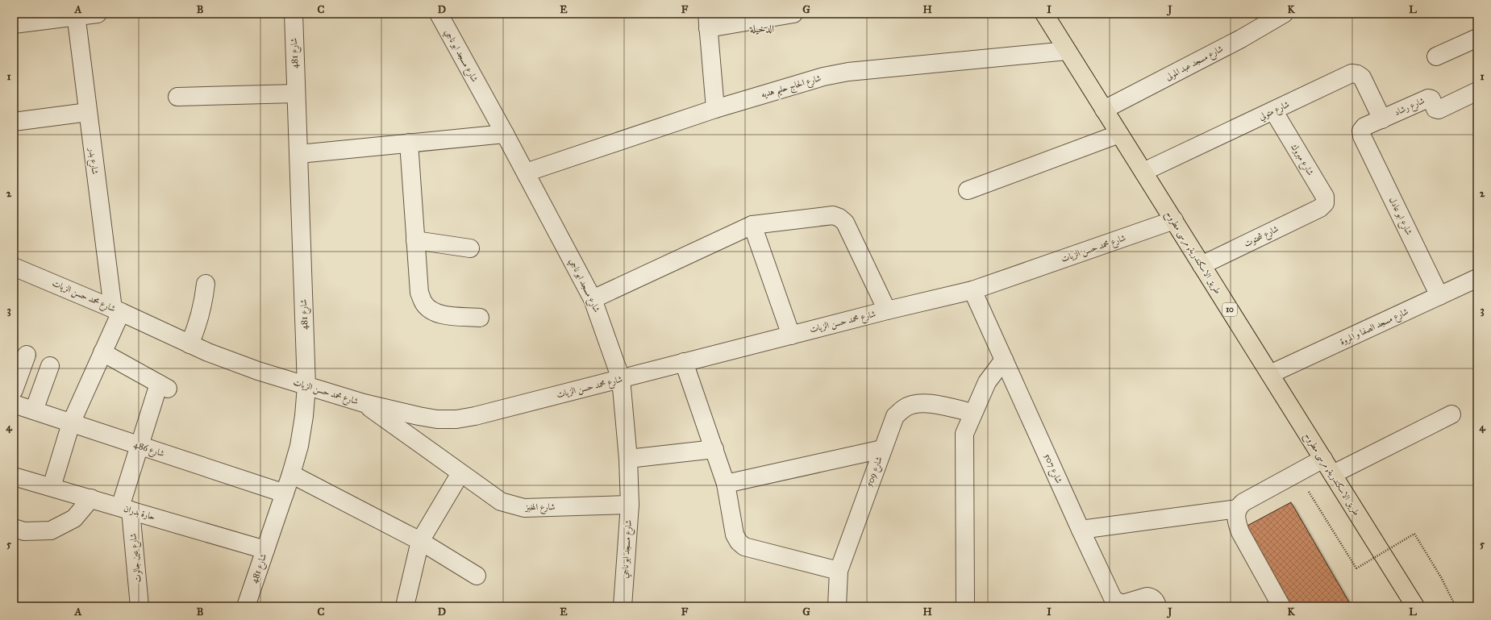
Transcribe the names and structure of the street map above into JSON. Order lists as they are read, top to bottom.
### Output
{
  "streets": {
    "main road": ["طريق الاسكندرية, مرسى مطروح", "10"],
    "street": [
      "شارع 481",
      "شارع مسجد ابو ناجي",
      "شارع مسجد عبد المولى",
      "شارع الحاج حليم هديه",
      "شارع رشاد",
      "شارع متولي",
      "شارع مبروك",
      "شارع بدر",
      "شارع ابو عادل",
      "شارع شحتوت",
      "شارع محمد حسن الزيات",
      "شارع مسجد الصفا و المروة",
      "شارع 486",
      "شارع 507",
      "شارع 509",
      "شارع المخبز",
      "حارة بدران",
      "شارع عين جالوت"
    ]
  },
  "crossings": [
    ["شارع 481", "شارع محمد حسن الزيات"],
    ["شارع 481", "شارع 486"],
    ["شارع 481", "حارة بدران"],
    ["شارع مسجد ابو ناجي", "شارع الحاج حليم هديه"],
    ["شارع مسجد ابو ناجي", "شارع محمد حسن الزيات"],
    ["شارع مسجد ابو ناجي", "شارع المخبز"],
    ["شارع مسجد عبد المولى", "طريق الاسكندرية, مرسى مطروح"],
    ["شارع الحاج حليم هديه", "طريق الاسكندرية, مرسى مطروح"],
    ["شارع رشاد", "شارع متولي"],
    ["شارع رشاد", "شارع ابو عادل"],
    ["شارع متولي", "شارع مبروك"],
    ["شارع متولي", "طريق الاسكندرية, مرسى مطروح"],
    ["شارع مبروك", "شارع شحتوت"],
    ["شارع بدر", "شارع محمد حسن الزيات"],
    ["شارع ابو عادل", "شارع مسجد الصفا و المروة"],
    ["شارع شحتوت", "طريق الاسكندرية, مرسى مطروح"],
    ["شارع محمد حسن الزيات", "طريق الاسكندرية, مرسى مطروح"],
    ["شارع محمد حسن الزيات", "شارع 507"],
    ["شارع محمد حسن الزيات", "شارع المخبز"],
    ["طريق الاسكندرية, مرسى مطروح", "شارع مسجد الصفا و المروة"],
    ["حارة بدران", "شارع عين جالوت"]
  ],
  "districts": ["الدخيلة"],
  "grid": {
    "columns": [
      "A",
      "B",
      "C",
      "D",
      "E",
      "F",
      "G",
      "H",
      "I",
      "J",
      "K",
      "L"
    ],
    "rows": [
      "1",
      "2",
      "3",
      "4",
      "5"
    ]
  }
}
